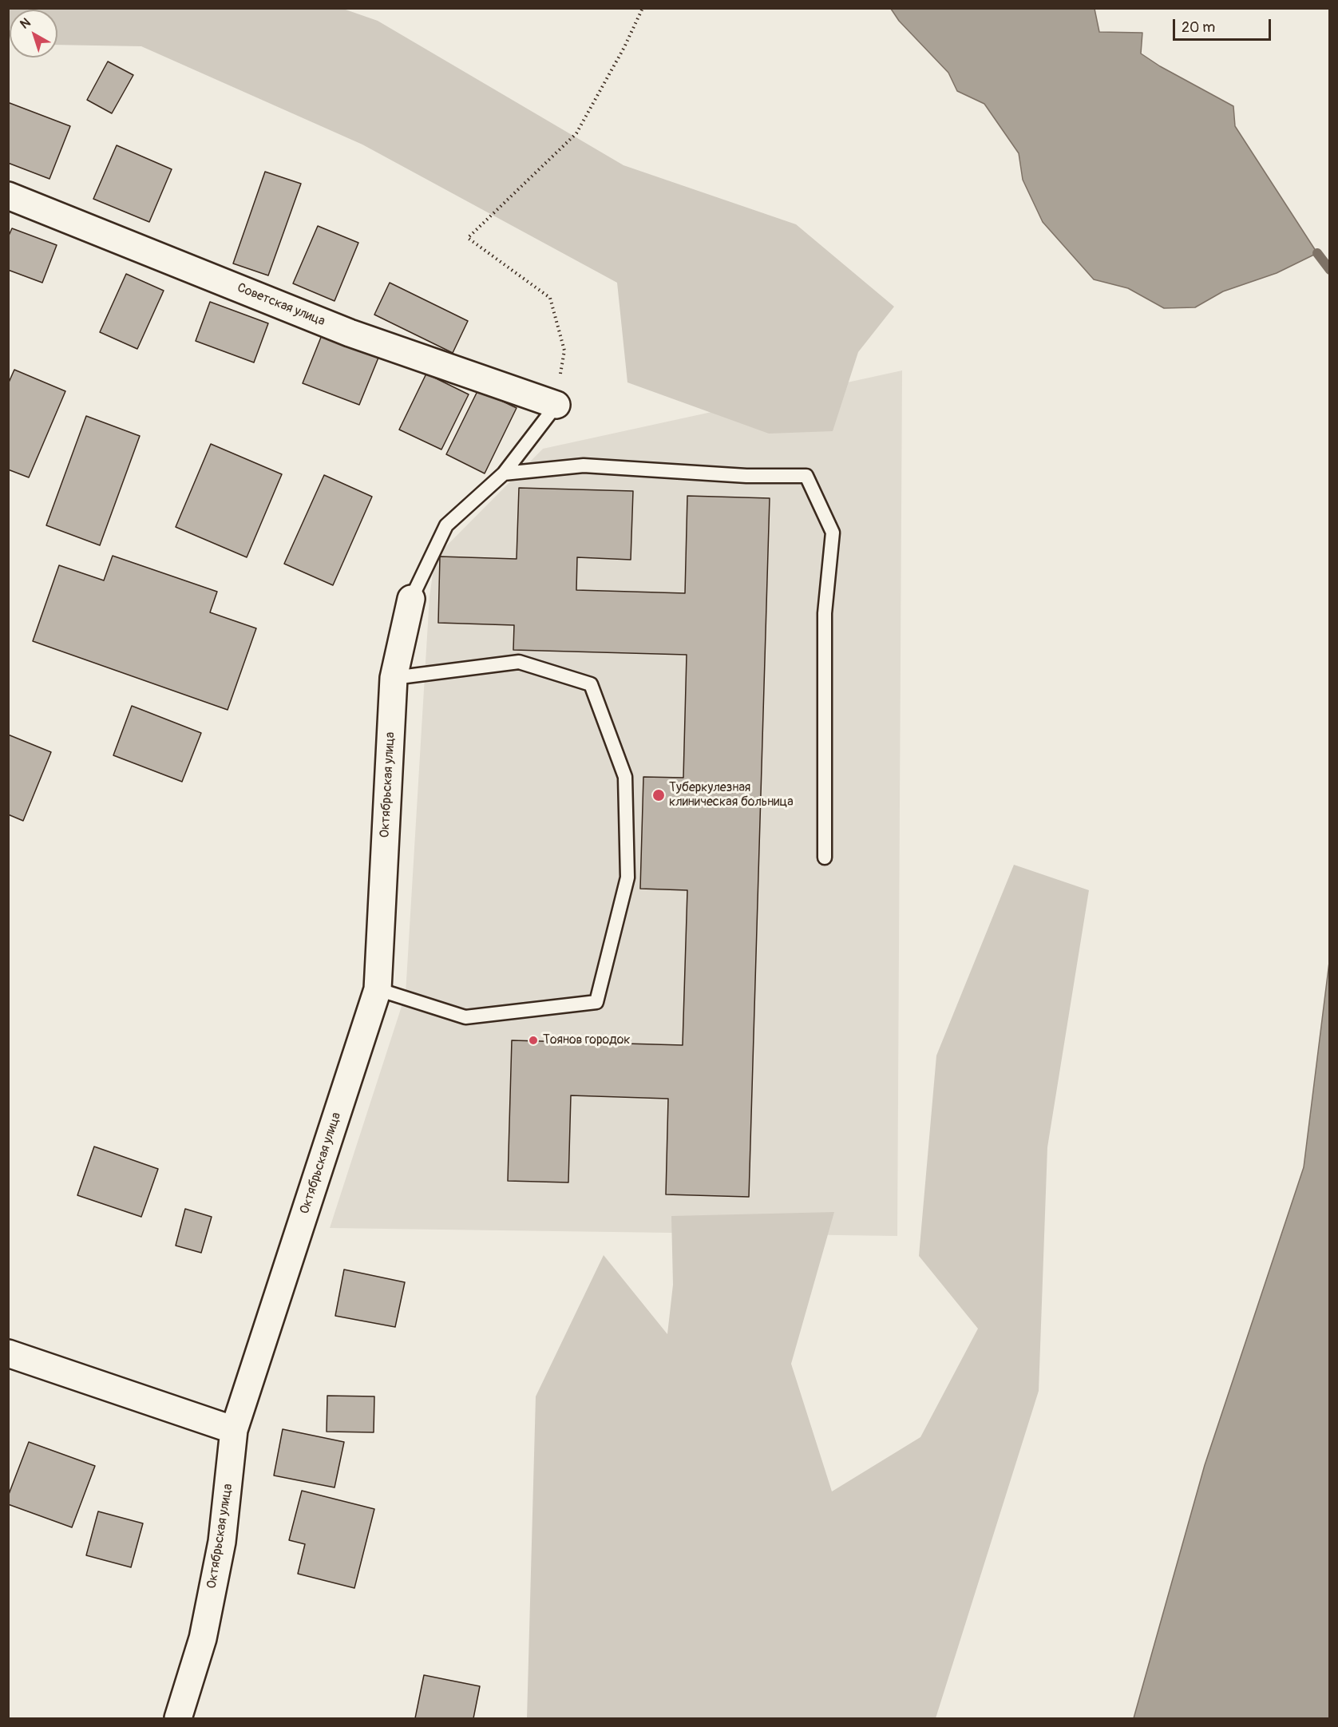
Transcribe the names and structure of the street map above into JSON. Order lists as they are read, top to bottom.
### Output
{
  "streets": {
    "street": ["Советская улица", "Октябрьская улица"]
  },
  "places": ["Туберкулезная клиническая больница", "Тоянов городок"],
  "scale_bar": "20 m",
  "north": "top left"
}
